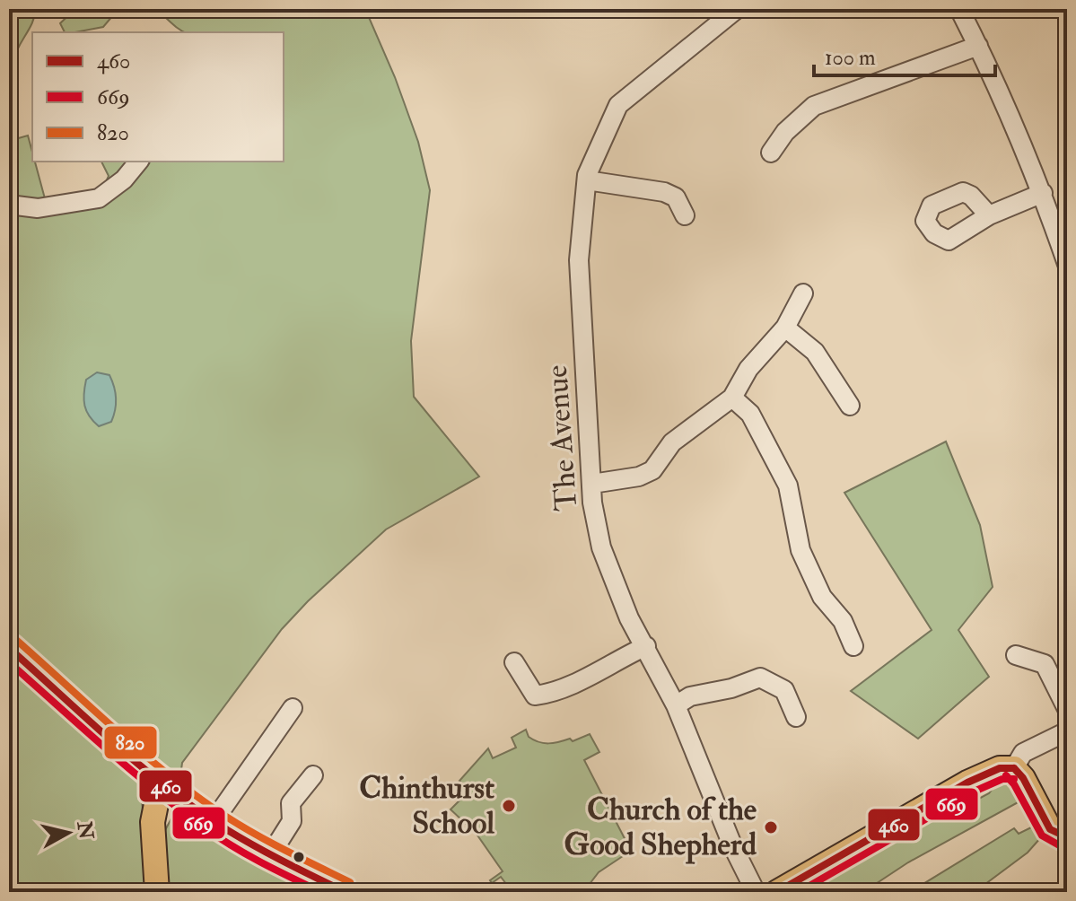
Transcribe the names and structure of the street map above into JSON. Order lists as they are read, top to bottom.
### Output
{
  "streets": {
    "street": ["The Avenue"]
  },
  "places": ["Chinthurst School", "Church of the Good Shepherd"],
  "lines": ["transit line 820", "transit line 460", "transit line 669"],
  "legend": ["460", "669", "820"],
  "scale_bar": "100 m",
  "north": "right"
}
